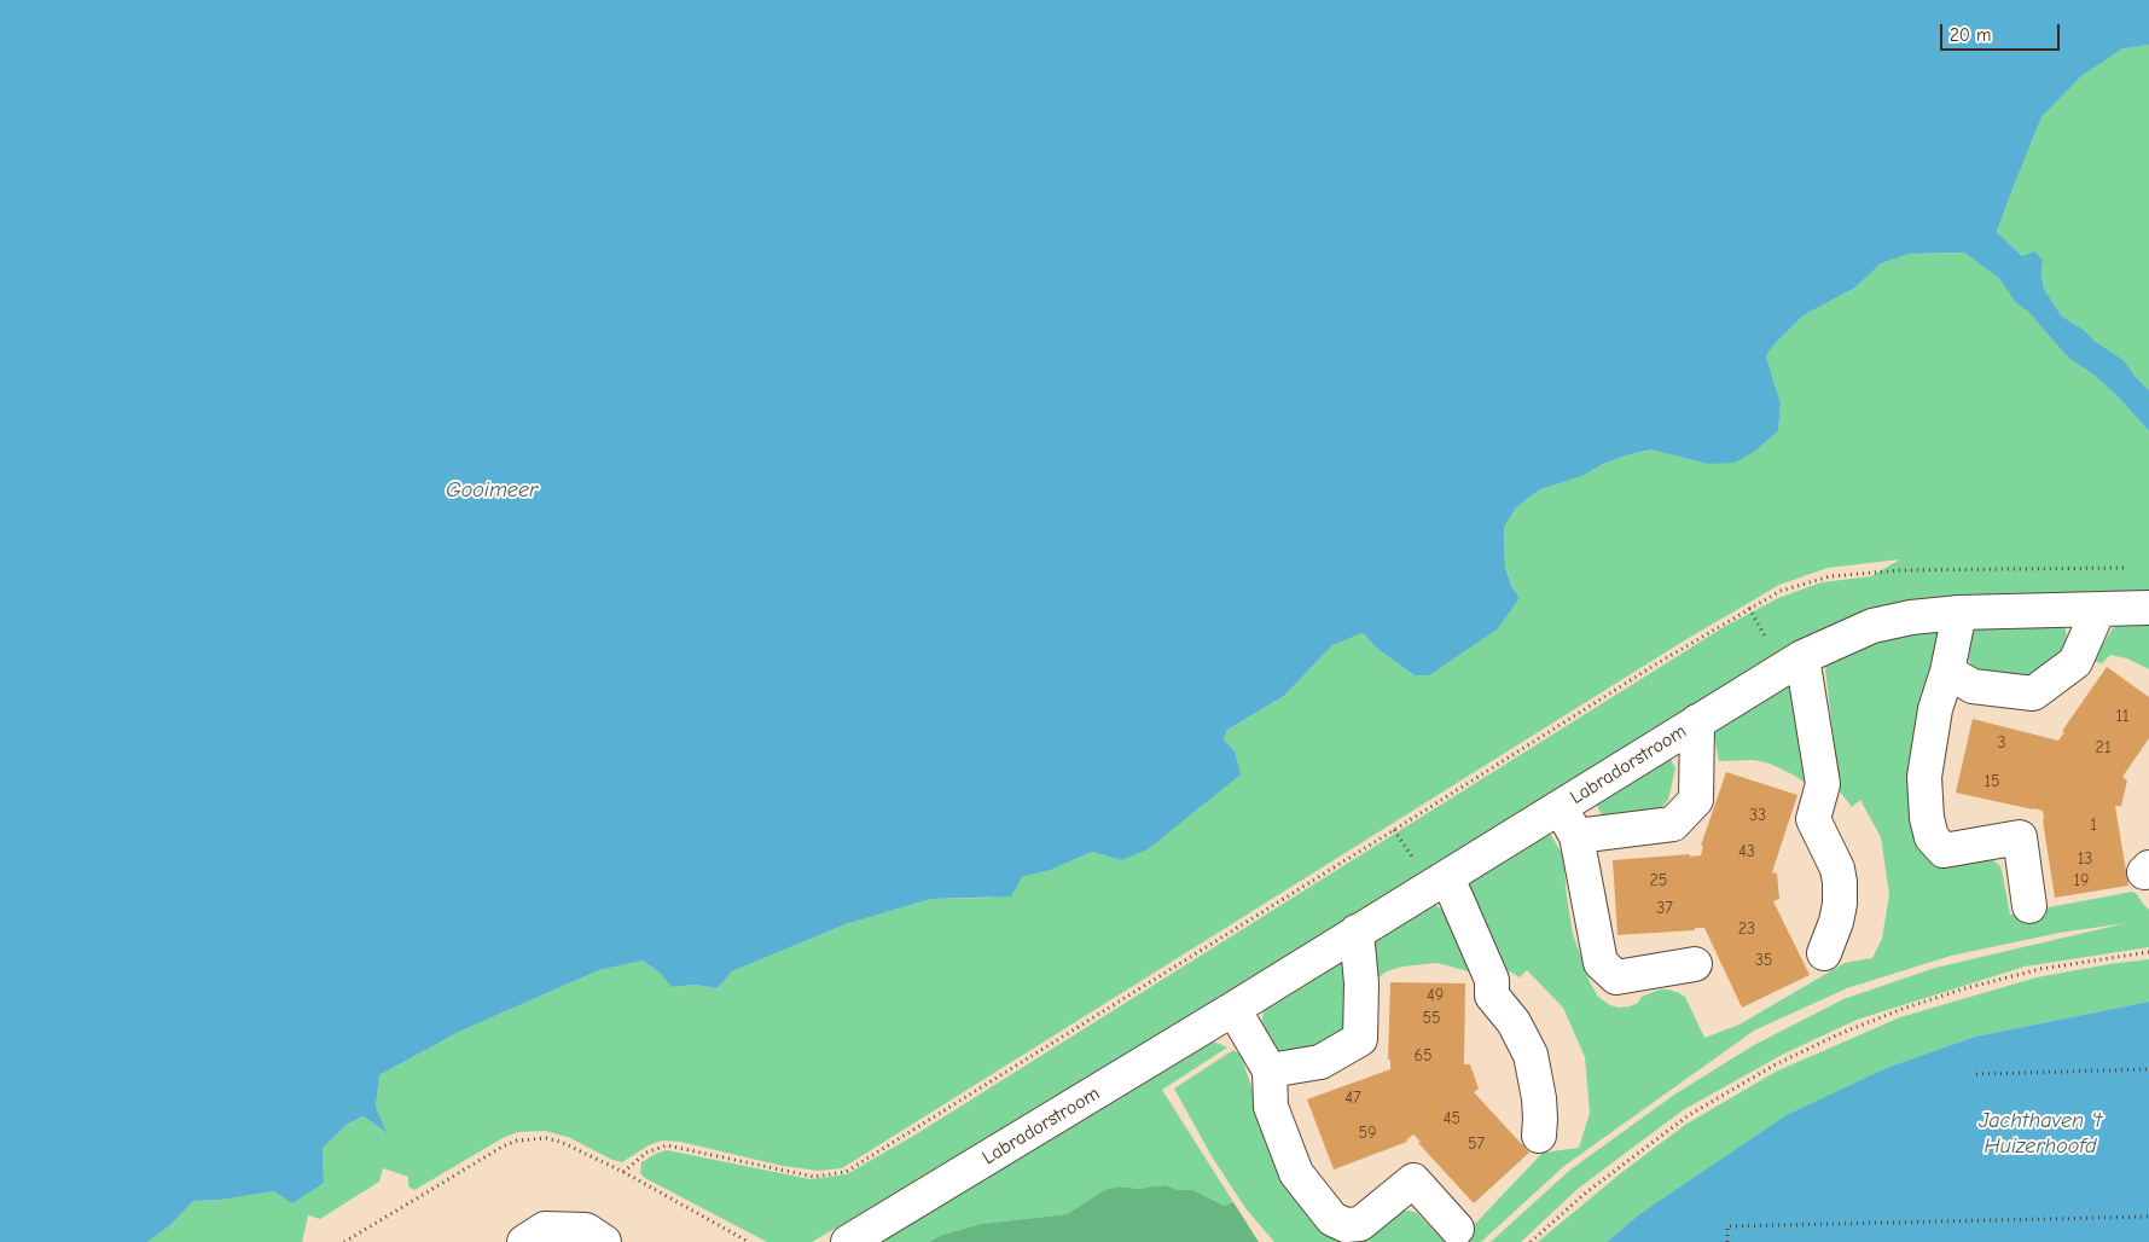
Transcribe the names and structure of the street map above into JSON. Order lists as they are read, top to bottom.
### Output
{
  "streets": {
    "street": ["Labradorstroom"]
  },
  "water": ["Gooimeer", "Jachthaven 't Huizerhoofd"],
  "house_numbers": [
    "11",
    "3",
    "21",
    "15",
    "33",
    "1",
    "43",
    "13",
    "25",
    "19",
    "37",
    "23",
    "35",
    "49",
    "55",
    "65",
    "47",
    "45",
    "59",
    "57"
  ],
  "scale_bar": "20 m"
}
